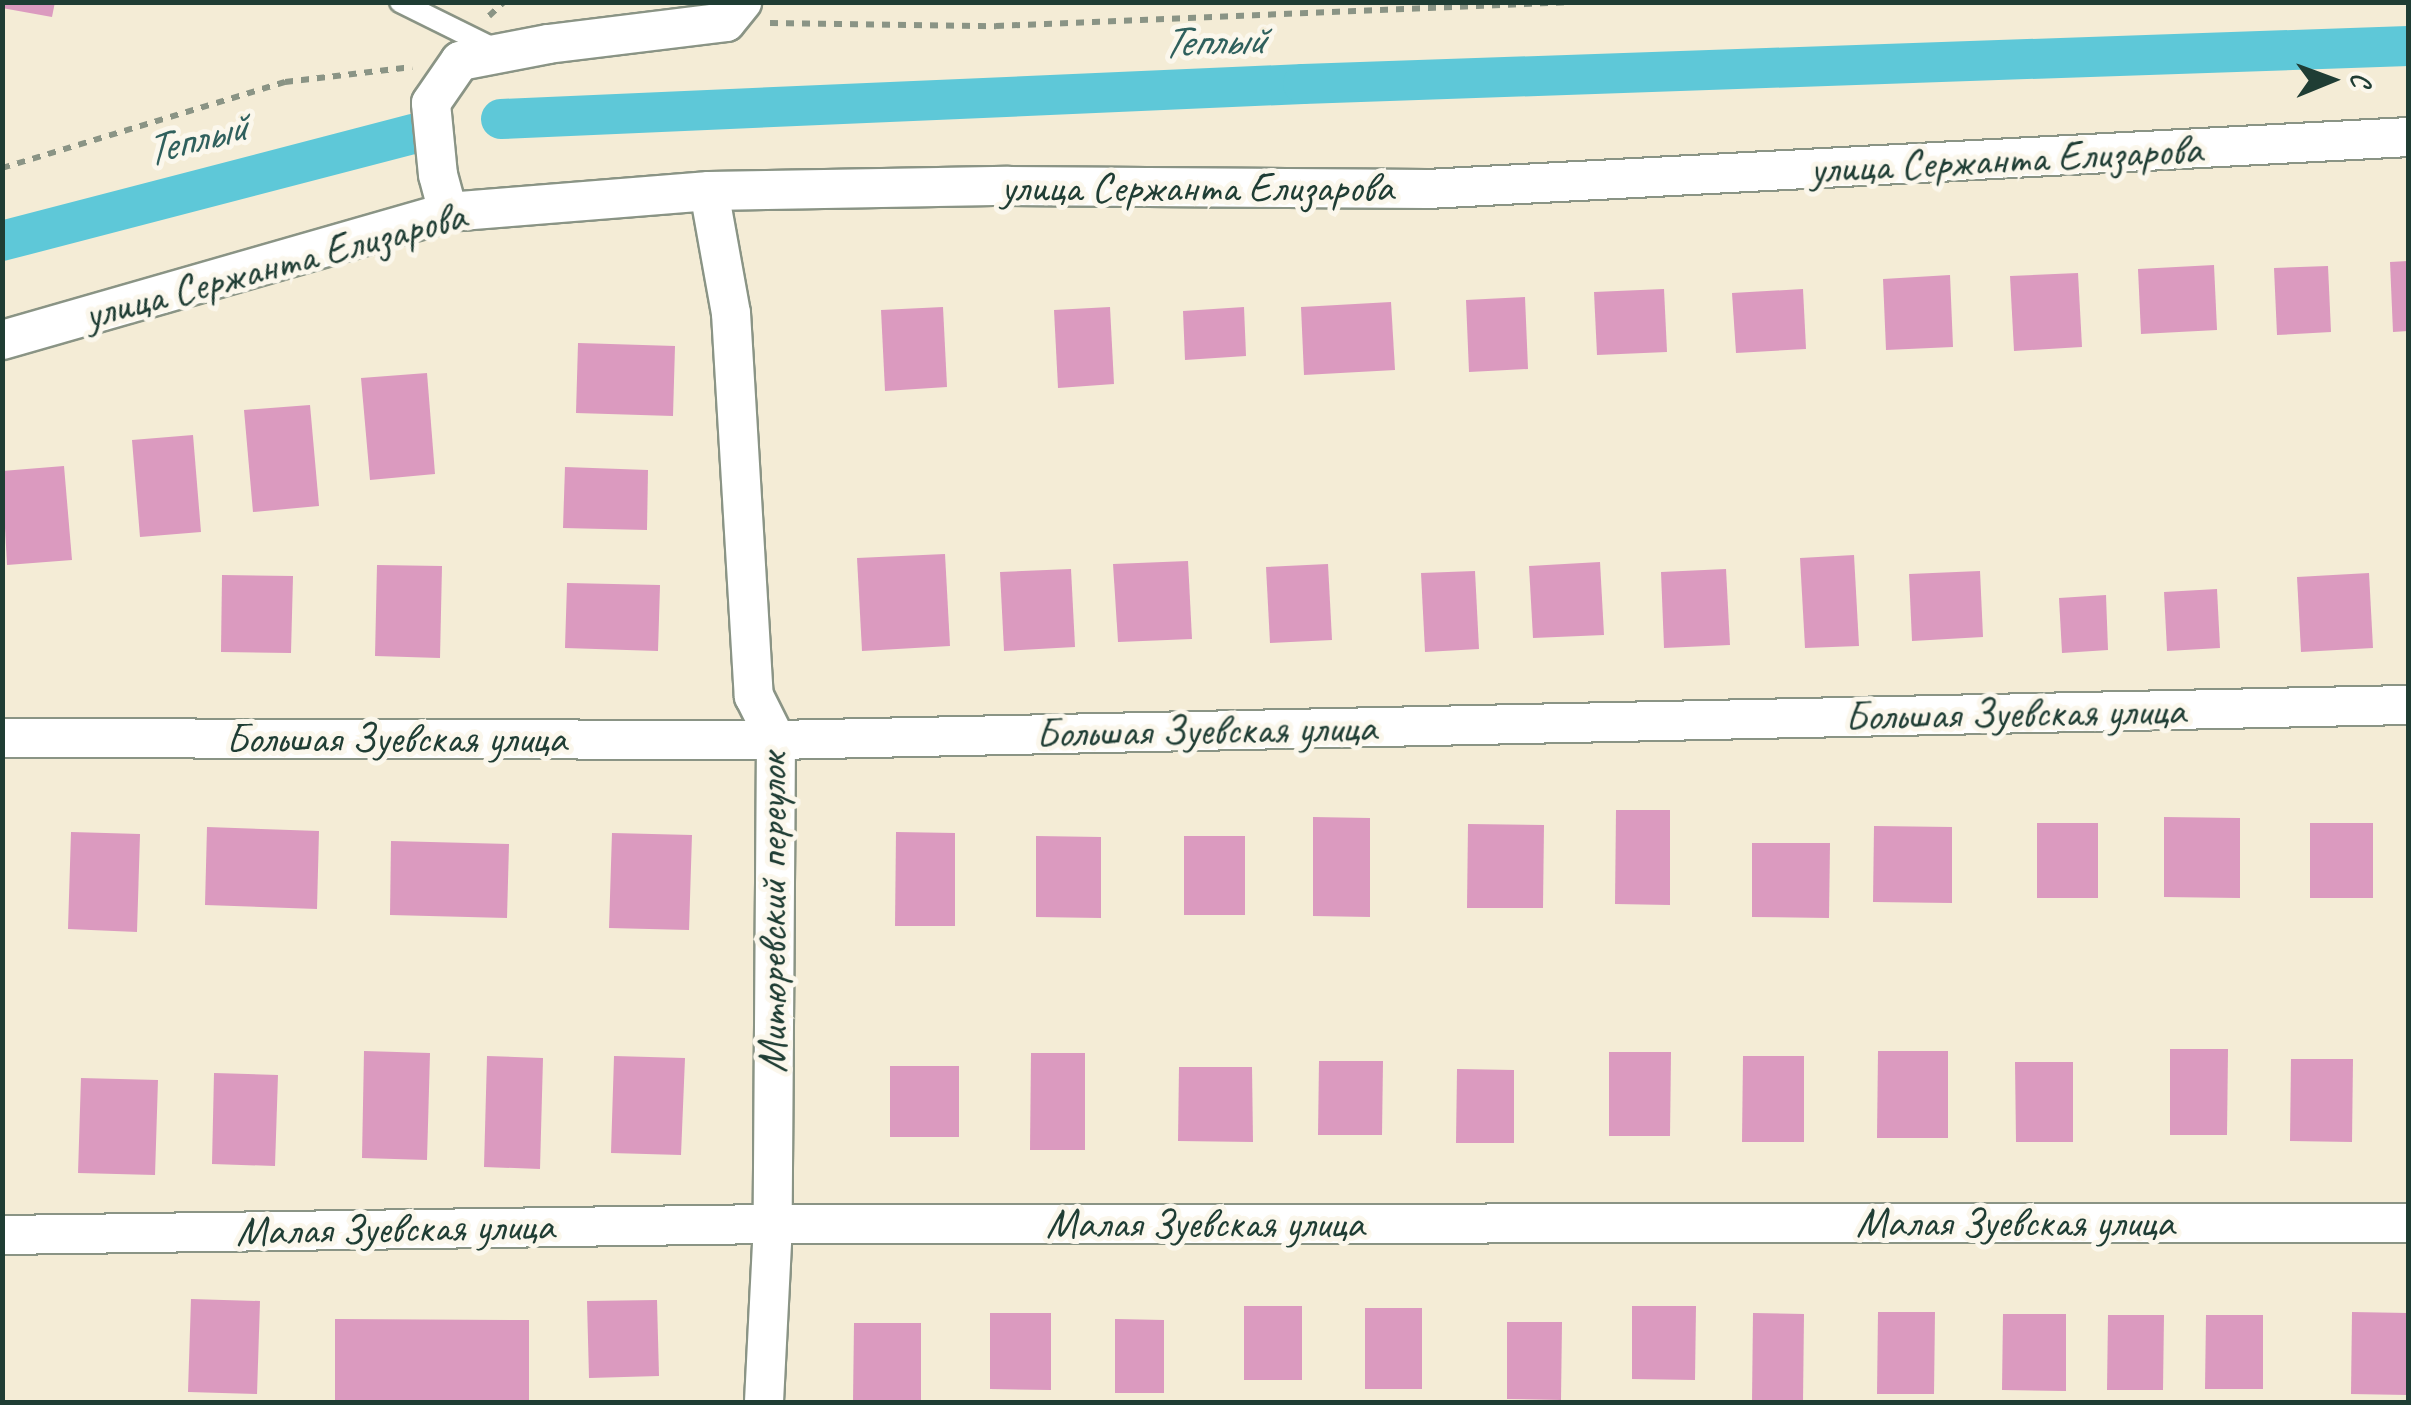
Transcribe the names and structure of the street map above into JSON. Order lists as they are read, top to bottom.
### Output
{
  "streets": {
    "street": [
      "улица Сержанта Елизарова",
      "Большая Зуевская улица",
      "Митюревский переулок",
      "Малая Зуевская улица"
    ]
  },
  "crossings": [
    ["улица Сержанта Елизарова", "Митюревский переулок"],
    ["Большая Зуевская улица", "Митюревский переулок"],
    ["Митюревский переулок", "Малая Зуевская улица"]
  ],
  "water": ["Теплый"],
  "north": "right"
}
